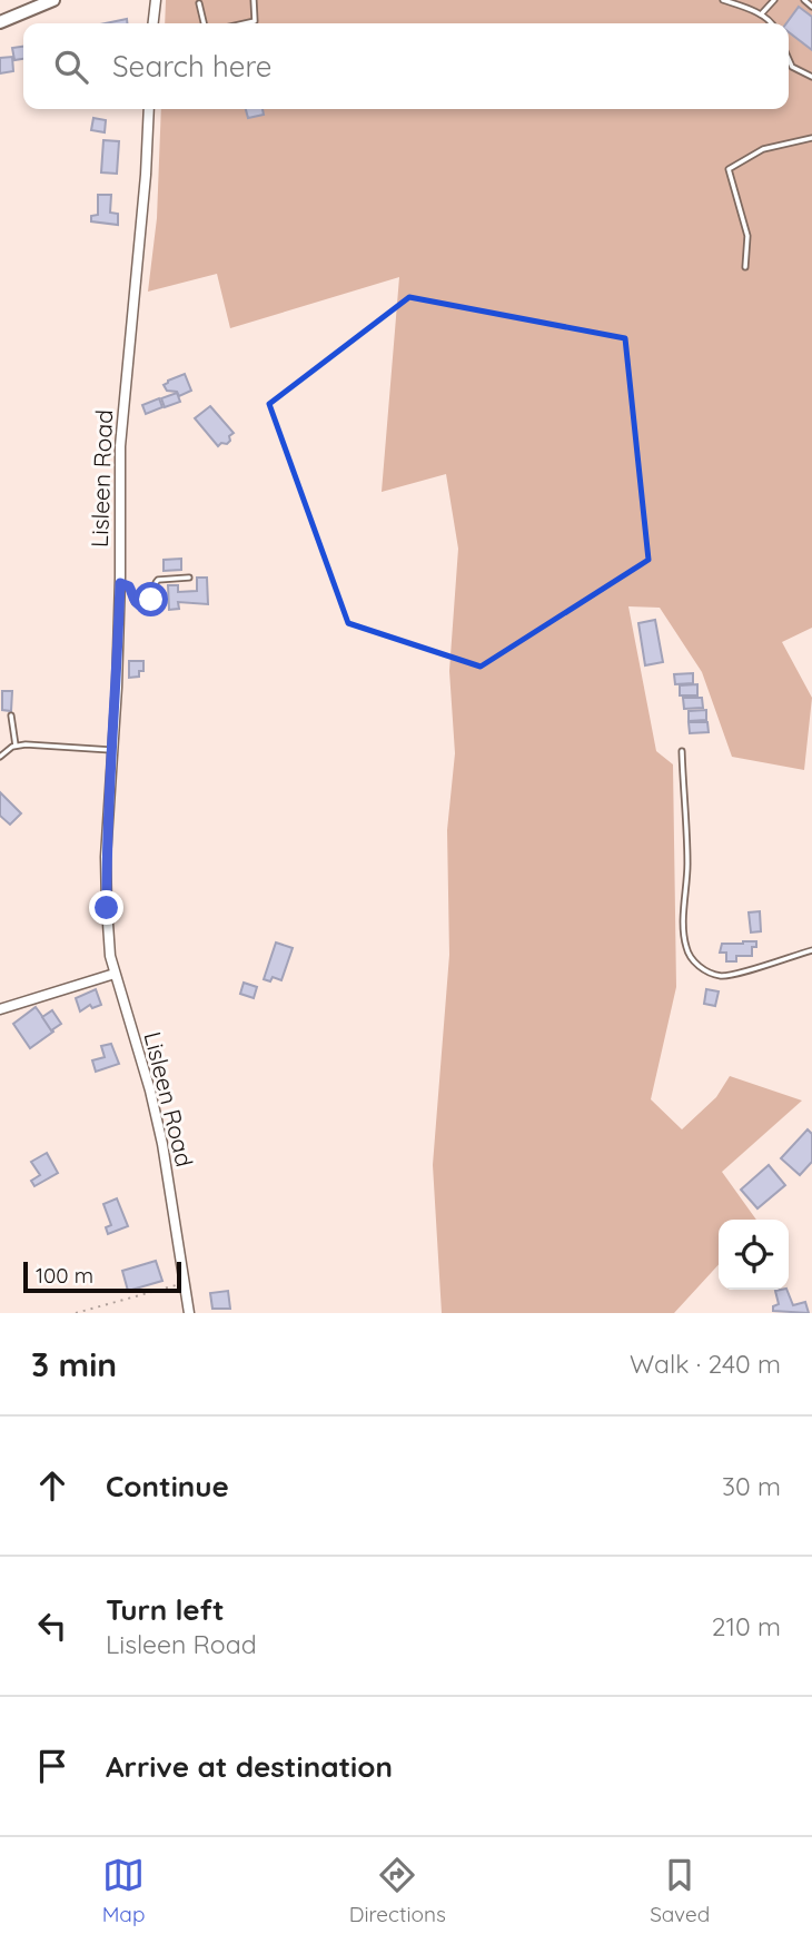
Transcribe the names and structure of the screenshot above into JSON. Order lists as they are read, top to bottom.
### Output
{
  "streets": {
    "street": ["Lisleen Road"]
  },
  "scale_bar": "100 m",
  "page": {
    "search": "Search here",
    "scale": "100 m",
    "heading": ["3 min", "Walk · 240 m"],
    "list": [
      ["Continue", "30 m"],
      ["Turn left", "Lisleen Road", "210 m"],
      "Arrive at destination"
    ],
    "nav": ["Map", "Directions", "Saved"]
  }
}
